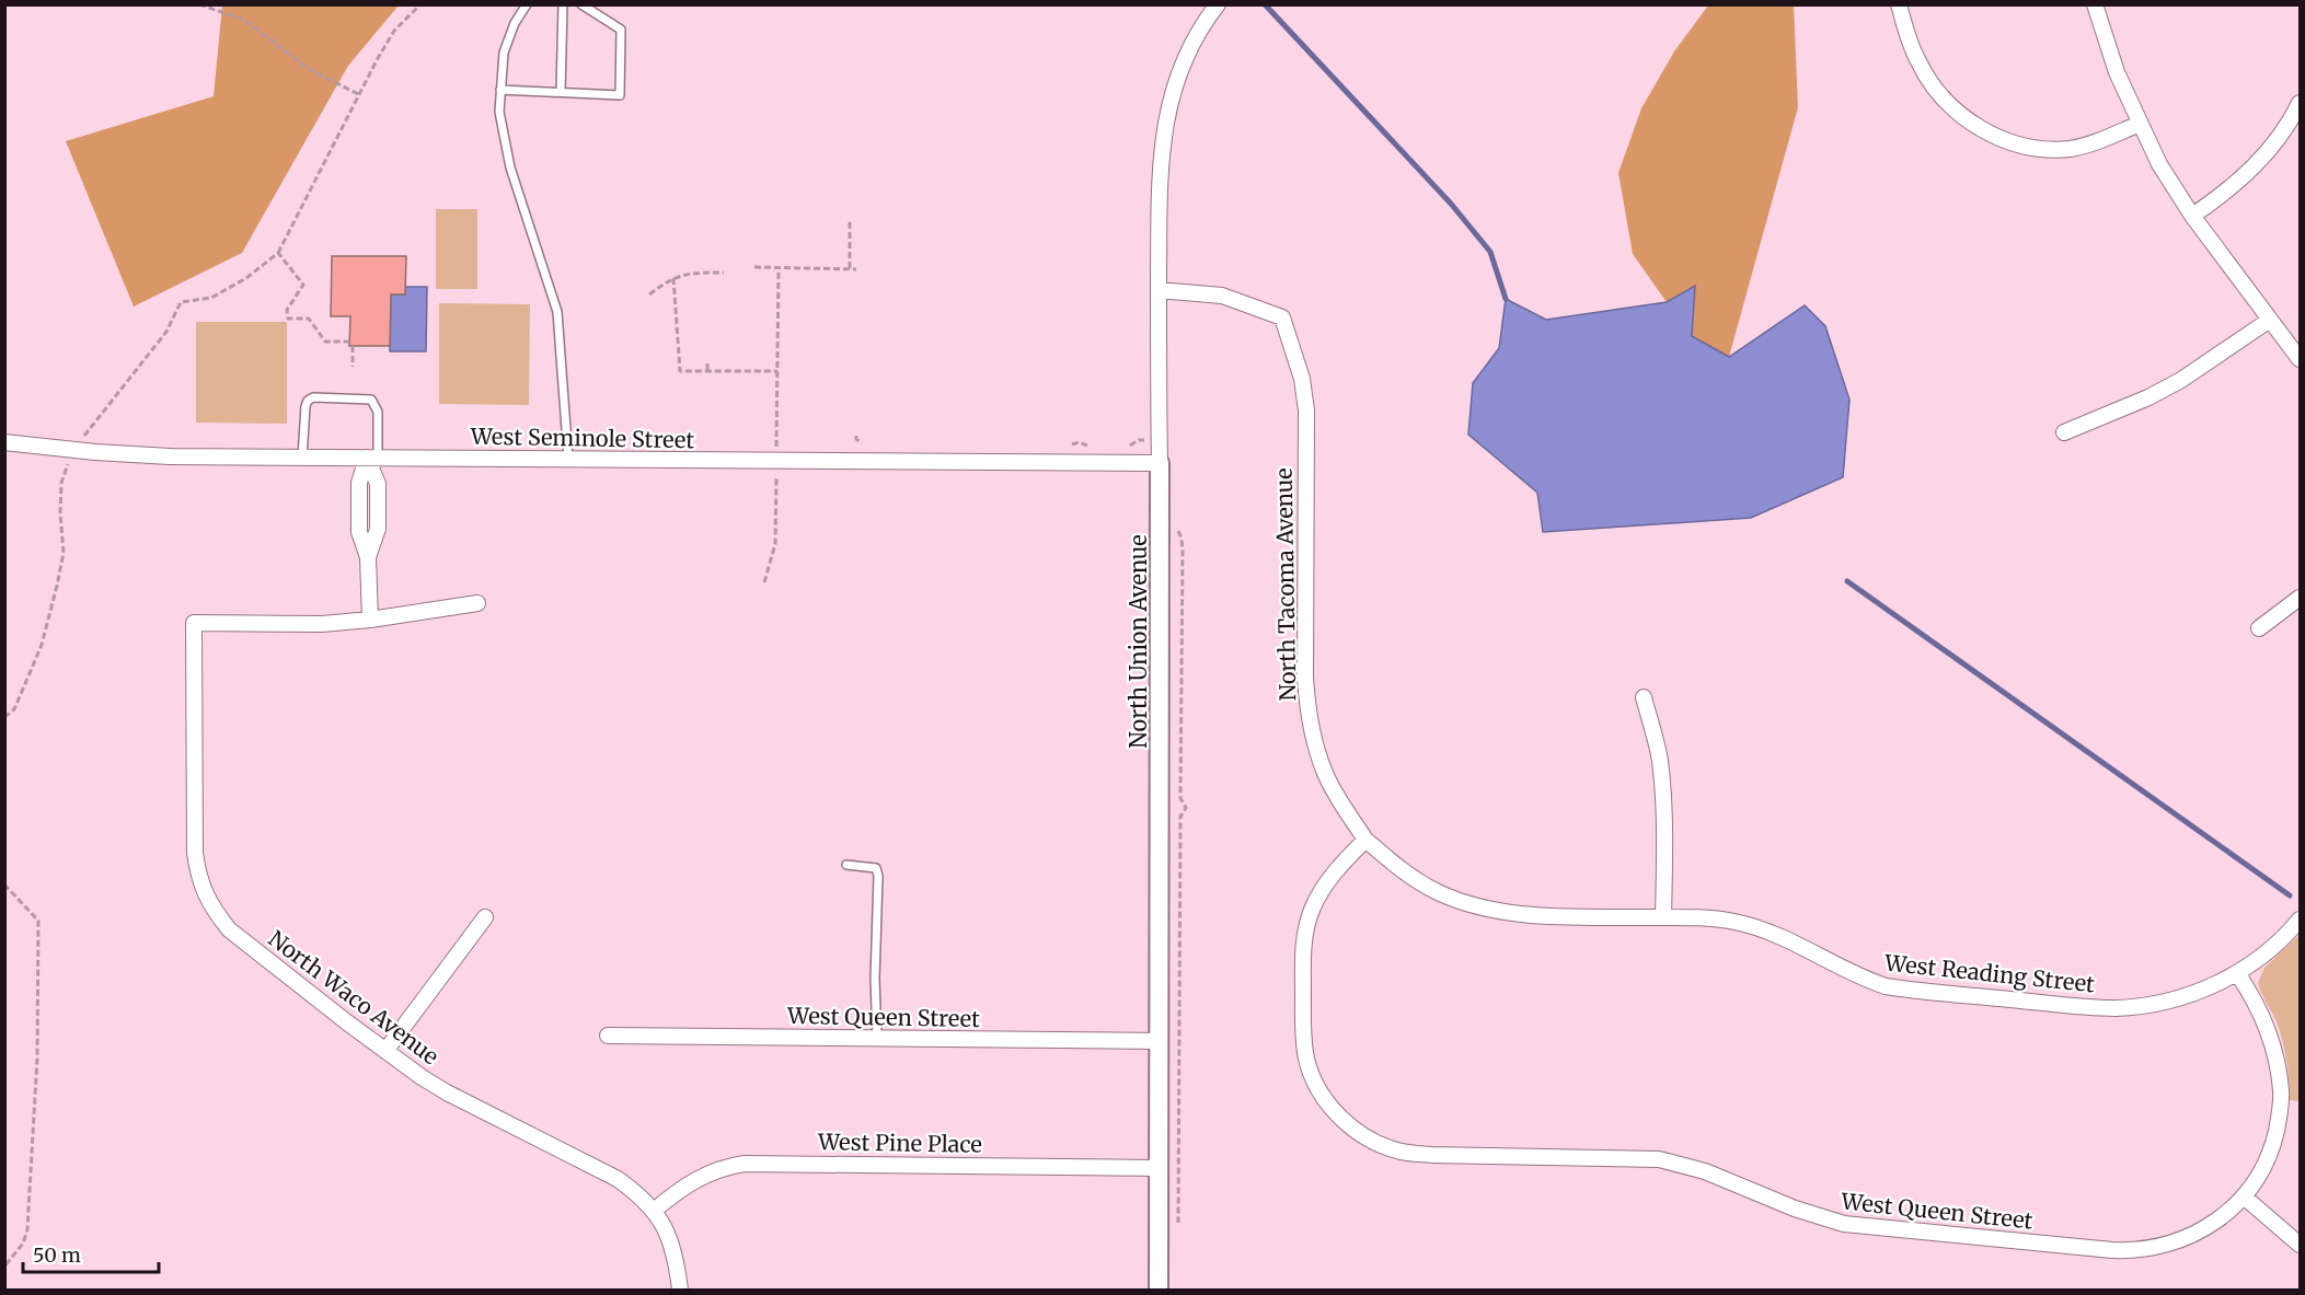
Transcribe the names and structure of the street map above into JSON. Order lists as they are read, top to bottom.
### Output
{
  "streets": {
    "street": [
      "West Seminole Street",
      "North Tacoma Avenue",
      "North Union Avenue",
      "West Reading Street",
      "North Waco Avenue",
      "West Queen Street",
      "West Pine Place"
    ]
  },
  "crossings": [
    ["West Seminole Street", "North Union Avenue"],
    ["North Tacoma Avenue", "North Union Avenue"],
    ["North Tacoma Avenue", "West Reading Street"],
    ["North Tacoma Avenue", "West Queen Street"],
    ["North Union Avenue", "West Queen Street"],
    ["North Union Avenue", "West Pine Place"],
    ["West Reading Street", "West Queen Street"],
    ["North Waco Avenue", "West Pine Place"]
  ],
  "scale_bar": "50 m"
}
